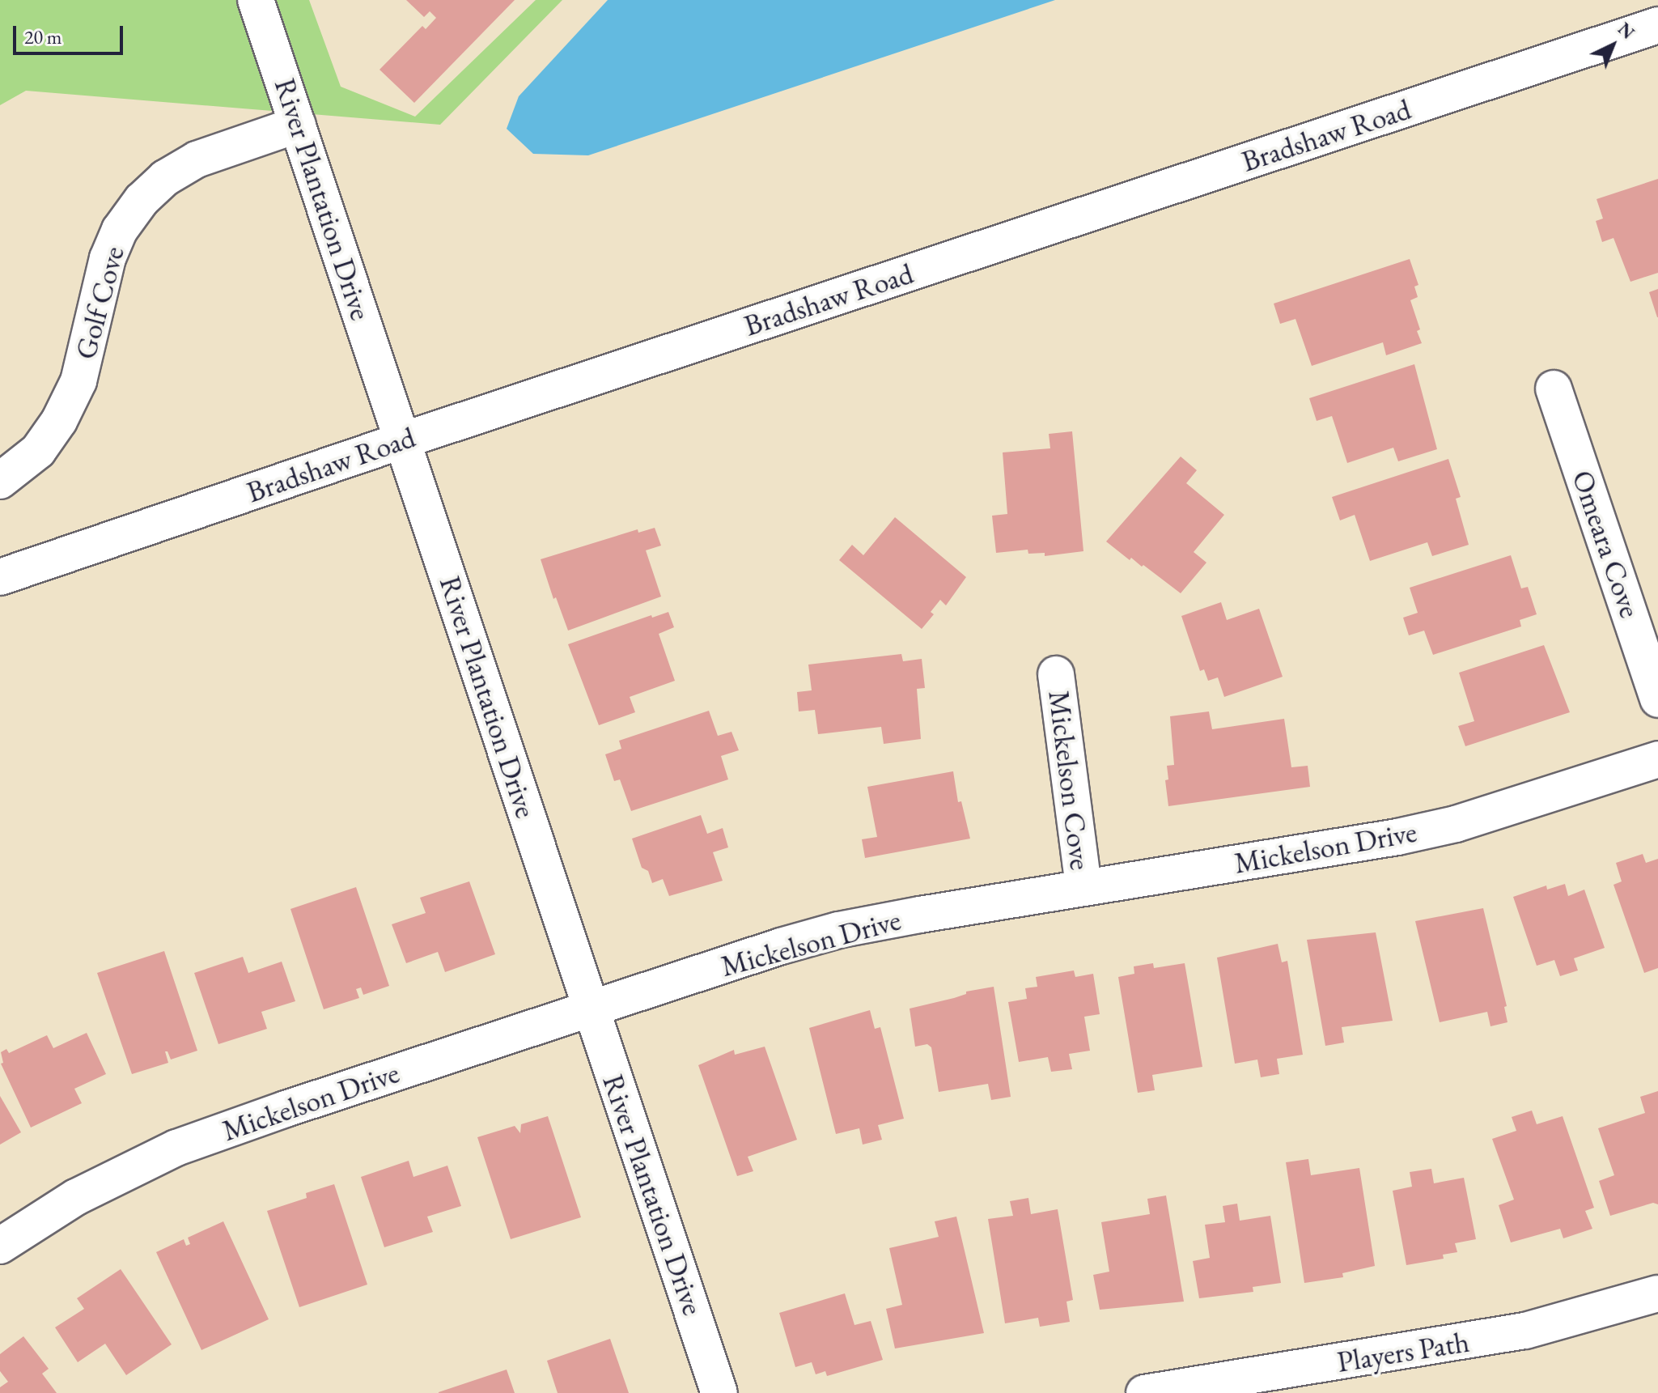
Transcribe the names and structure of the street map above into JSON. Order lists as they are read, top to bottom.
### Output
{
  "streets": {
    "street": [
      "Bradshaw Road",
      "River Plantation Drive",
      "Golf Cove",
      "Omeara Cove",
      "Mickelson Cove",
      "Mickelson Drive",
      "Players Path"
    ]
  },
  "crossings": [
    ["Bradshaw Road", "River Plantation Drive"],
    ["River Plantation Drive", "Golf Cove"],
    ["River Plantation Drive", "Mickelson Drive"],
    ["Mickelson Cove", "Mickelson Drive"]
  ],
  "scale_bar": "20 m",
  "north": "top right"
}
